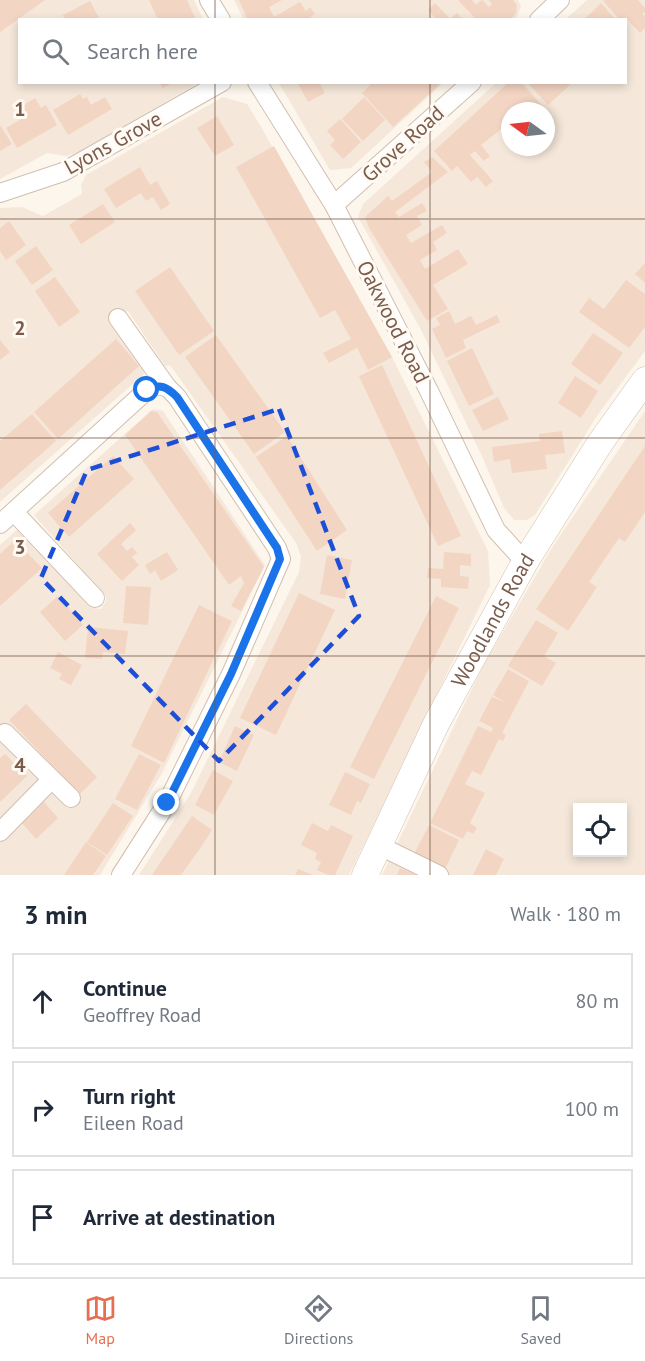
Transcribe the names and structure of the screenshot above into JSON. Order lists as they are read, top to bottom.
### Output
{
  "streets": {
    "street": [
      "Lyons Grove",
      "Grove Road",
      "Oakwood Road",
      "Woodlands Road"
    ]
  },
  "crossings": [
    ["Grove Road", "Oakwood Road"],
    ["Oakwood Road", "Woodlands Road"]
  ],
  "north": "left",
  "page": {
    "search": "Search here",
    "heading": ["3 min", "Walk · 180 m"],
    "list": [
      ["Continue", "Geoffrey Road", "80 m"],
      ["Turn right", "Eileen Road", "100 m"],
      "Arrive at destination"
    ],
    "nav": ["Map", "Directions", "Saved"]
  },
  "grid": {
    "rows": [
      "1",
      "2",
      "3",
      "4"
    ]
  }
}
